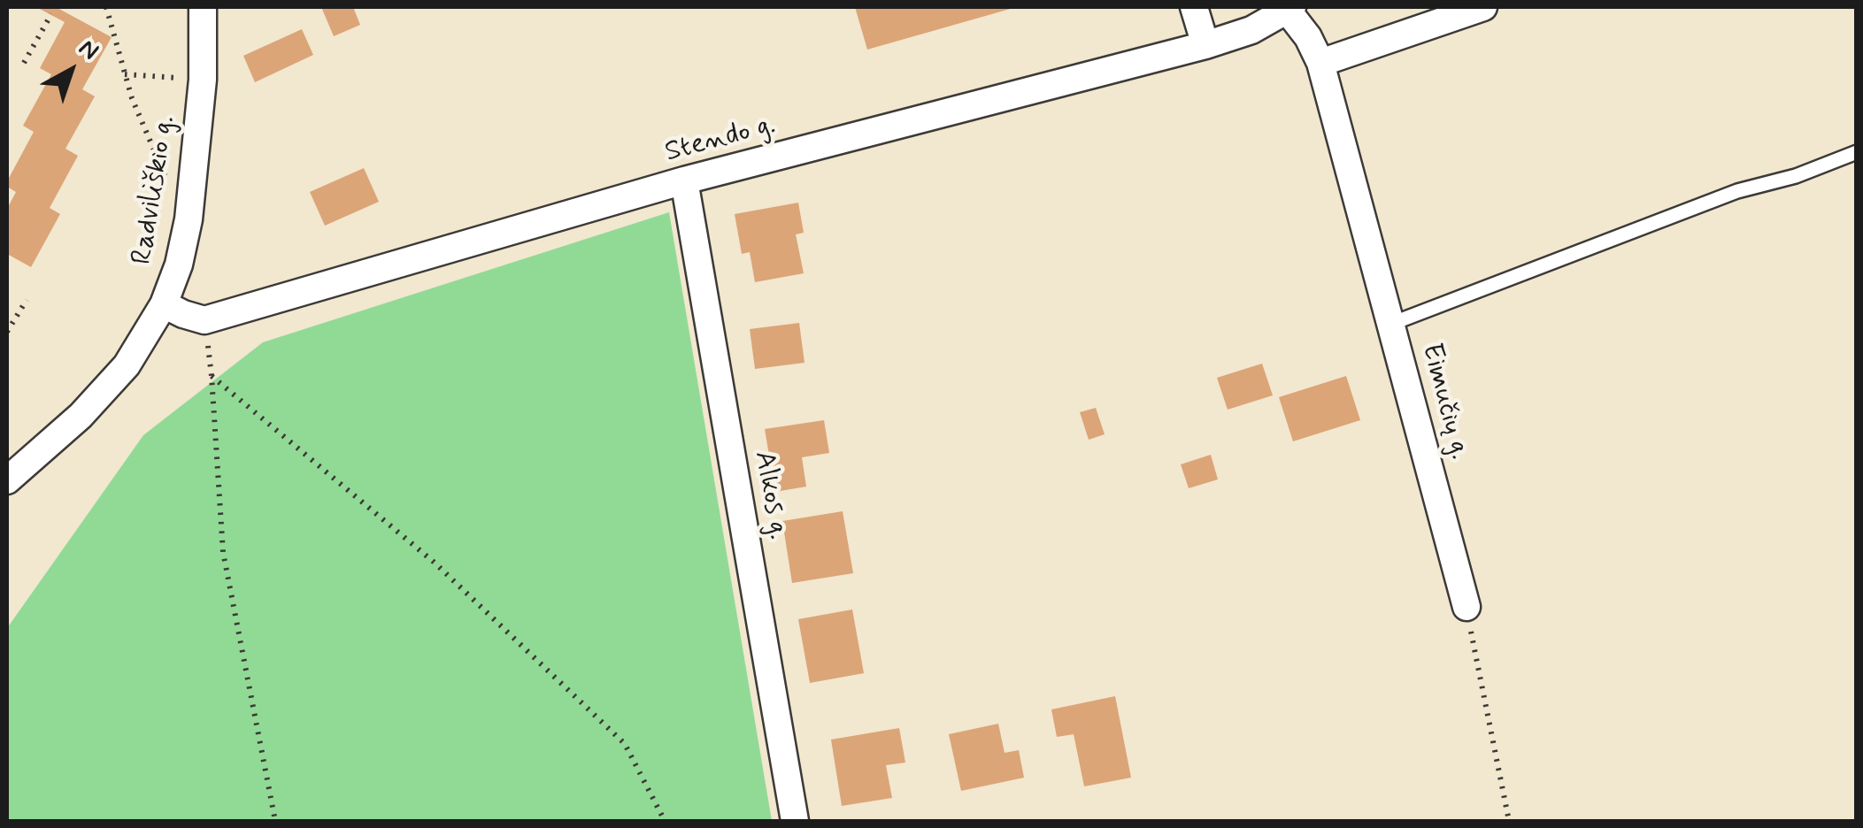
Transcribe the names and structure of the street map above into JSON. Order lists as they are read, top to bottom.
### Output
{
  "streets": {
    "street": [
      "Stendo g.",
      "Radviliškio g.",
      "Eimučių g.",
      "Alkos g."
    ]
  },
  "crossings": [
    ["Stendo g.", "Eimučių g."],
    ["Stendo g.", "Alkos g."]
  ],
  "north": "top right"
}
